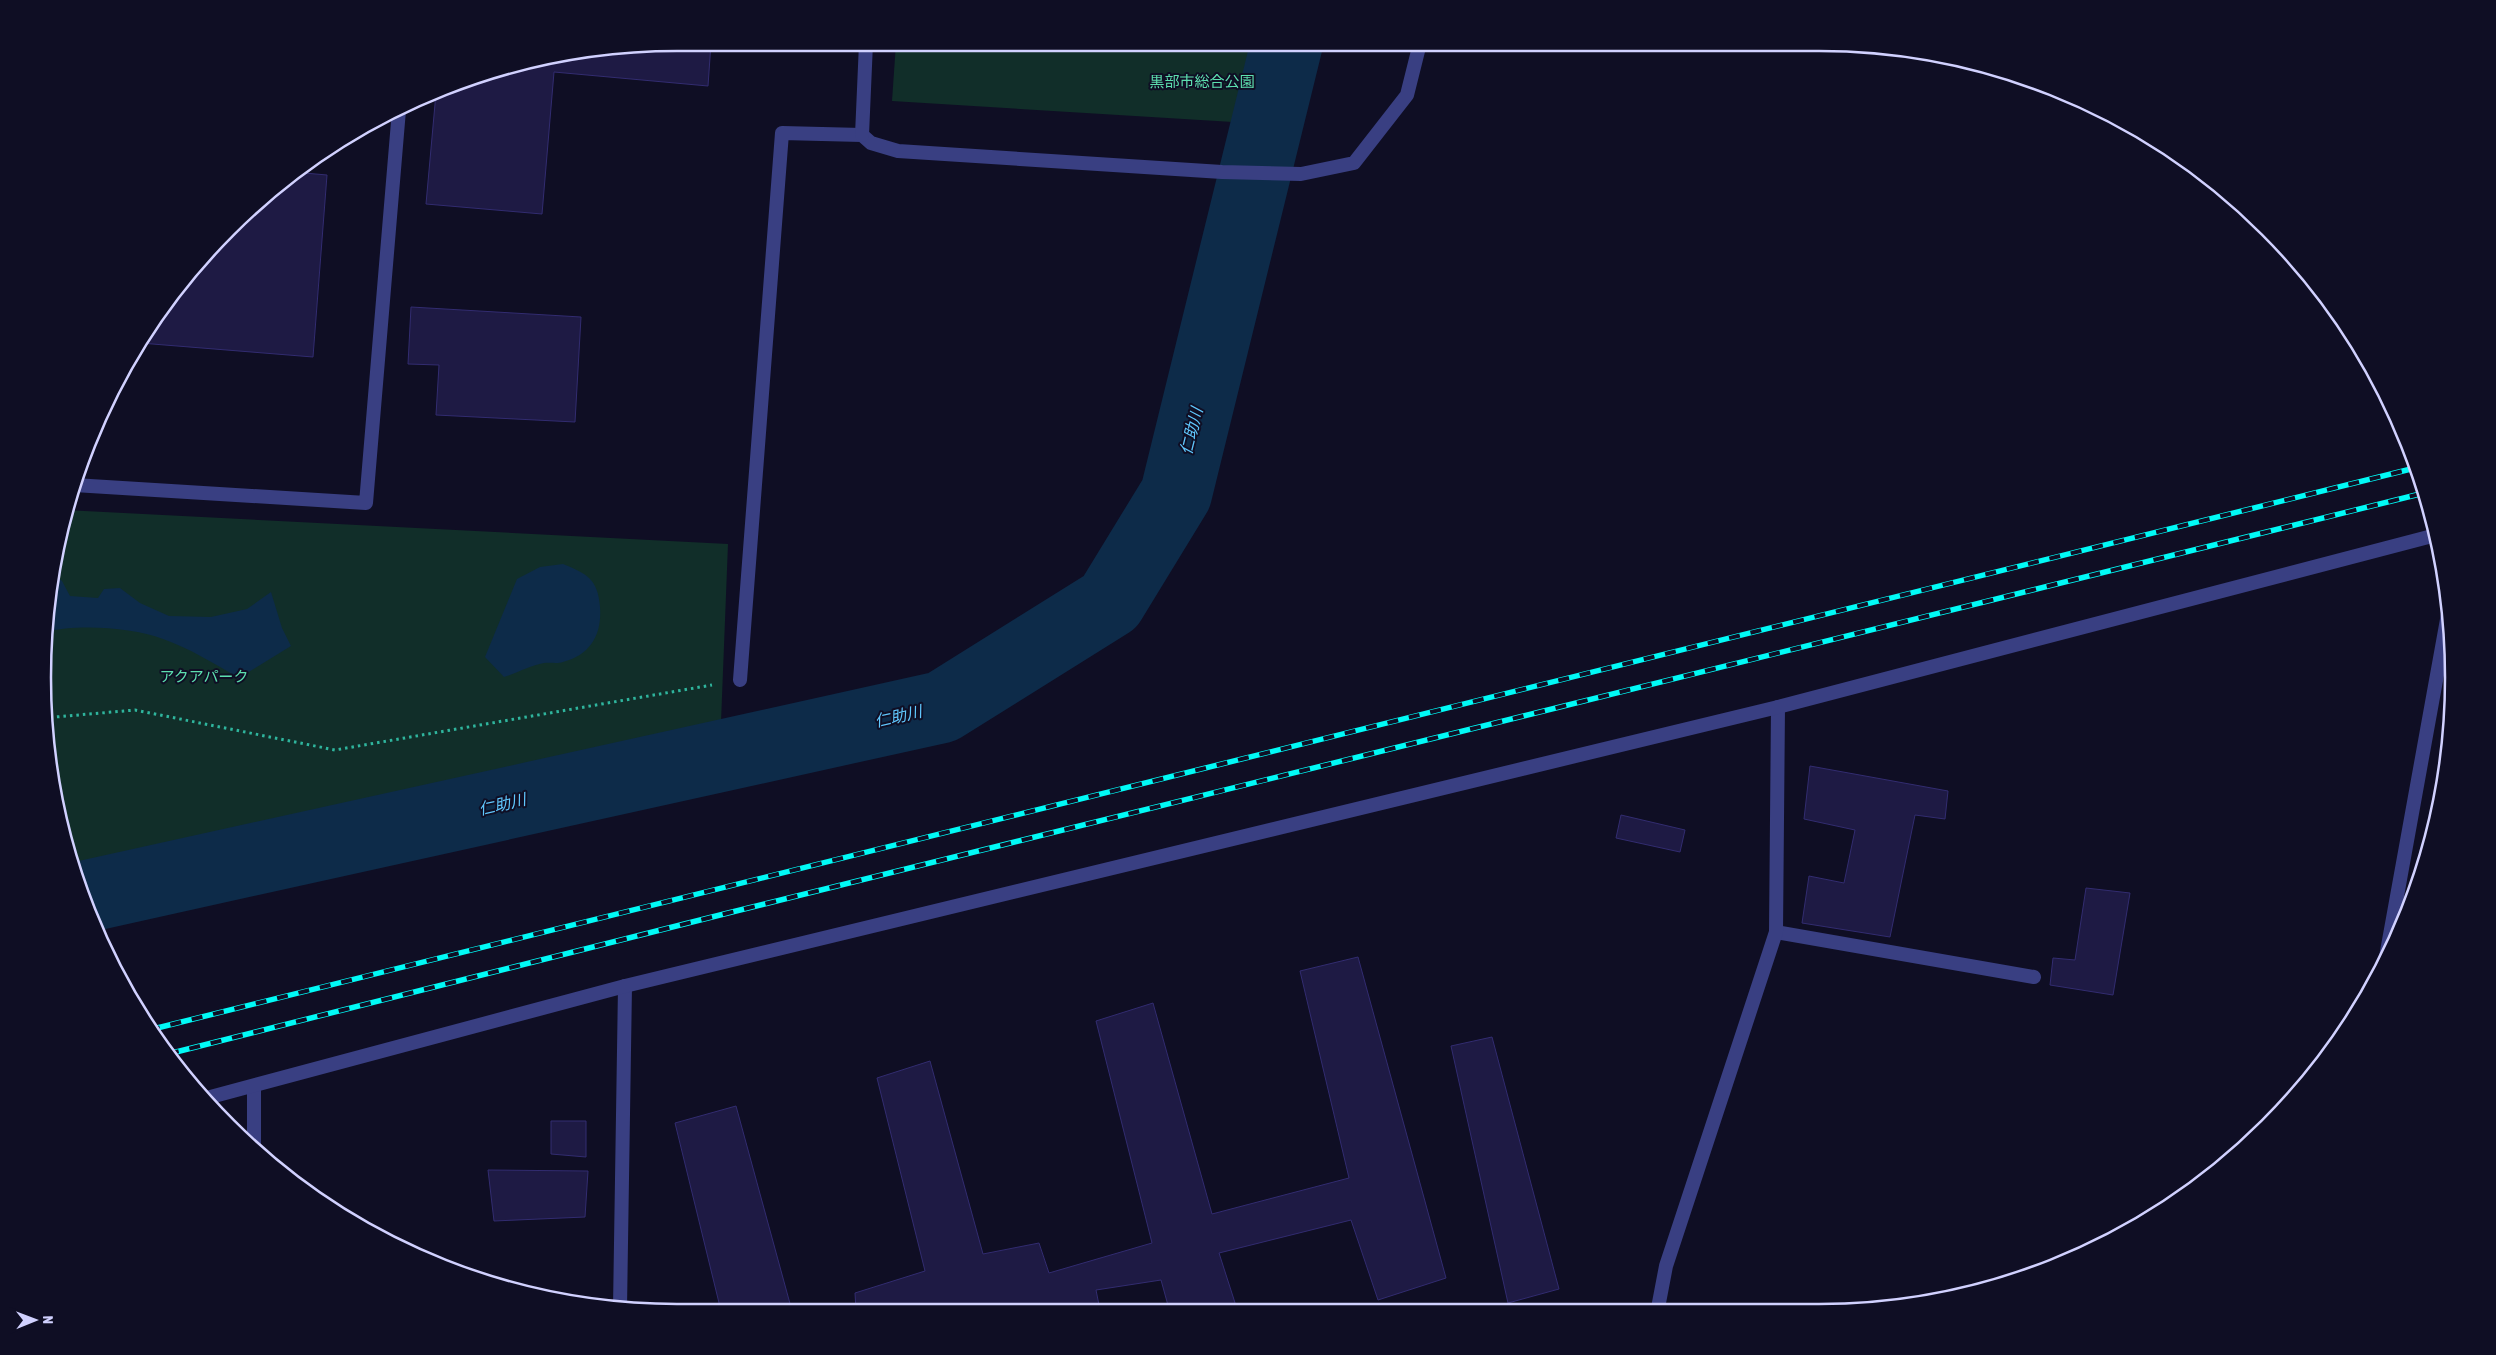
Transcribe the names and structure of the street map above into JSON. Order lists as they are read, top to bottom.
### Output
{
  "water": ["仁助川"],
  "parks": ["黒部市総合公園", "アクアパーク"],
  "north": "right"
}
